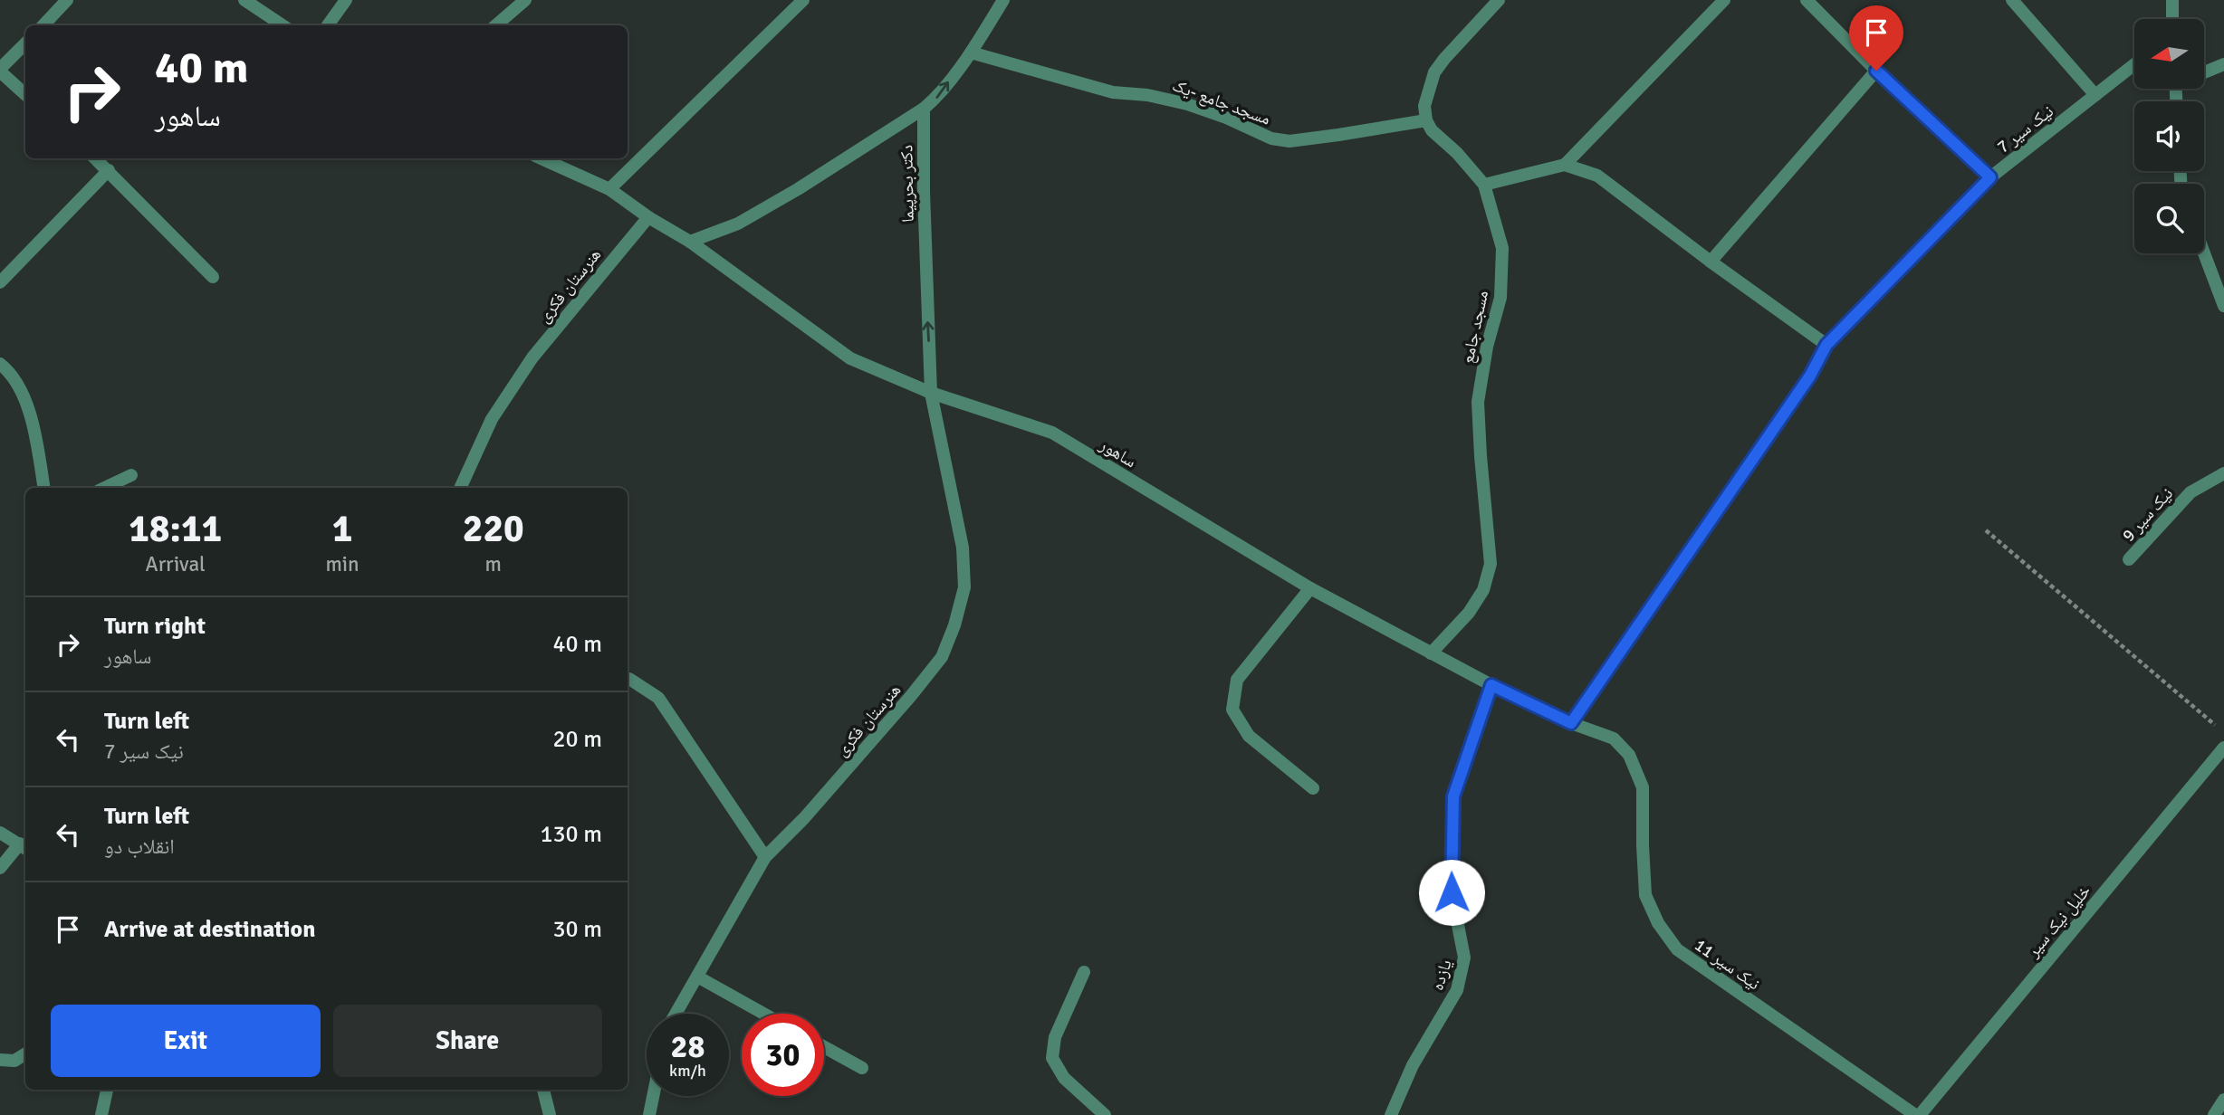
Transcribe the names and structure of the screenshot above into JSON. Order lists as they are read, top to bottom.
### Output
{
  "streets": {
    "street": [
      "مسجد جامع -یک",
      "نیک سیر 7",
      "دکتر بحرپیما",
      "هنرستان فکری",
      "مسجد جامع",
      "ساهور",
      "نیک سیر 9",
      "خلیل نیک سیر",
      "نیک سیر 11",
      "یازده"
    ]
  },
  "crossings": [
    ["مسجد جامع -یک", "مسجد جامع"],
    ["نیک سیر 7", "ساهور"],
    ["نیک سیر 7", "نیک سیر 11"],
    ["دکتر بحرپیما", "هنرستان فکری"],
    ["دکتر بحرپیما", "ساهور"],
    ["هنرستان فکری", "ساهور"],
    ["مسجد جامع", "ساهور"],
    ["ساهور", "نیک سیر 11"],
    ["ساهور", "یازده"],
    ["خلیل نیک سیر", "نیک سیر 11"]
  ],
  "one_way": ["دکتر بحرپیما"],
  "north": "left",
  "page": {
    "turn": ["40 m", "ساهور"],
    "eta": [
      "18:11",
      "Arrival",
      "1",
      "min",
      "220",
      "m"
    ],
    "list": [
      {
        "name": "Turn right",
        "note": "ساهور",
        "value": "40 m"
      },
      {
        "name": "Turn left",
        "note": "نیک سیر 7",
        "value": "20 m"
      },
      {
        "name": "Turn left",
        "note": "انقلاب دو",
        "value": "130 m"
      },
      {
        "name": "Arrive at destination",
        "value": "30 m"
      }
    ],
    "buttons": ["Exit", "Share"],
    "speed": "28 km/h",
    "limit": "30"
  }
}
